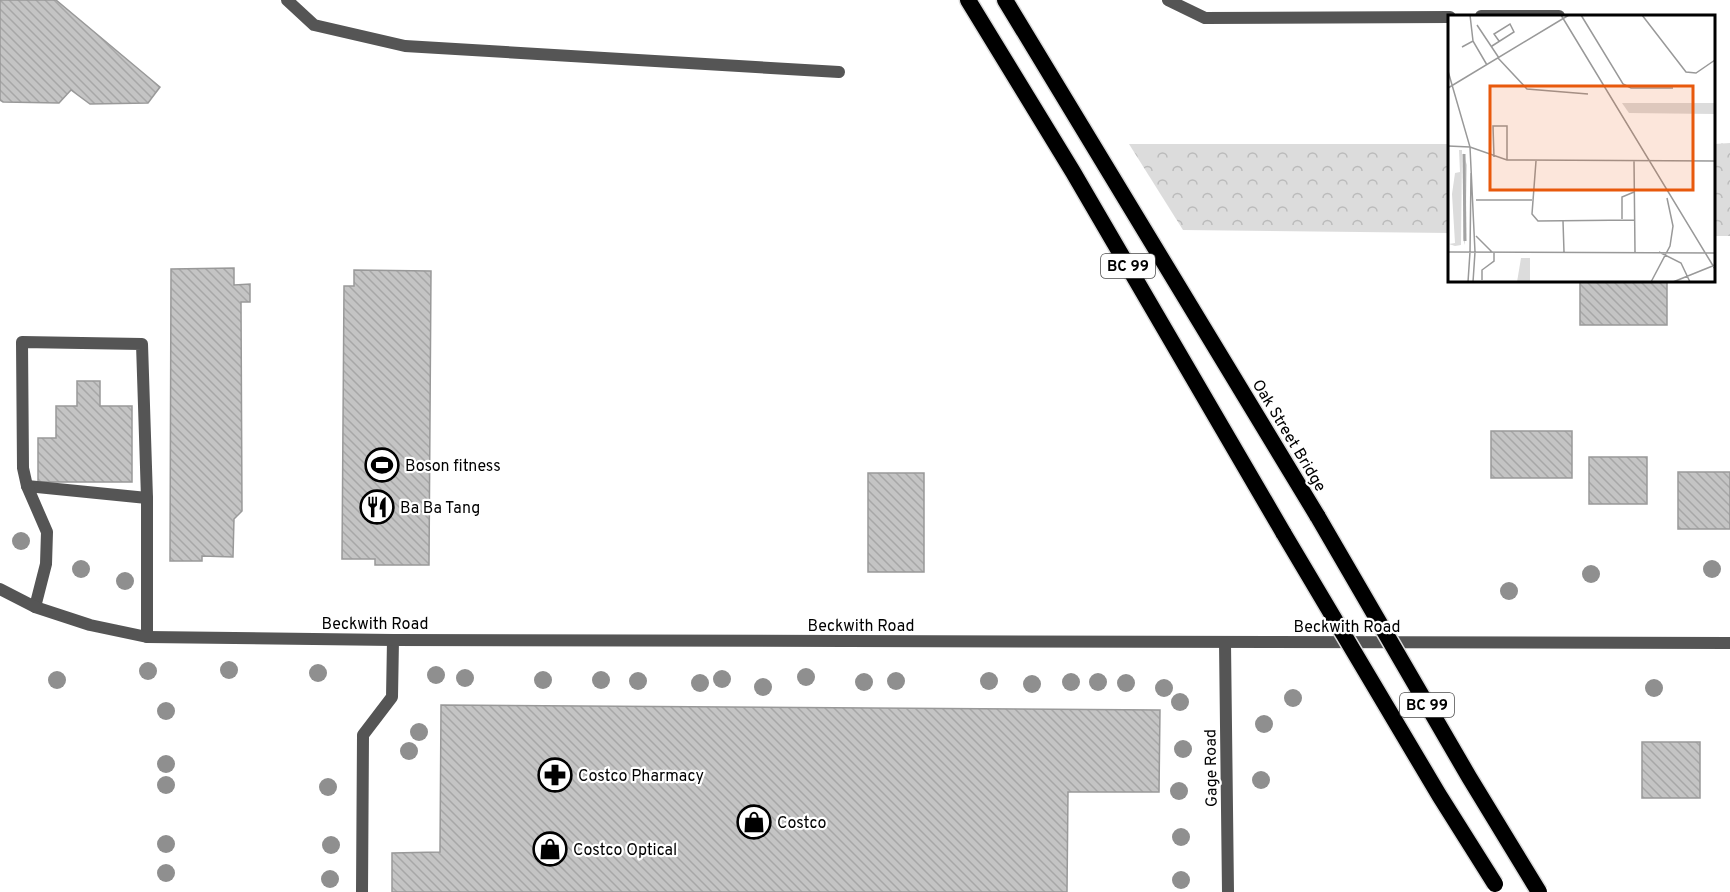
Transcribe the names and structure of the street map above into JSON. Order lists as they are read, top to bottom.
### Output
{
  "streets": {
    "highway": ["BC 99", "Oak Street Bridge"],
    "street": ["Beckwith Road", "Gage Road"]
  },
  "crossings": [
    ["Beckwith Road", "Gage Road"]
  ],
  "places": {
    "sports": ["Boson fitness"],
    "restaurant": ["Ba Ba Tang"],
    "pharmacy": ["Costco Pharmacy"],
    "shop": ["Costco", "Costco Optical"]
  }
}
